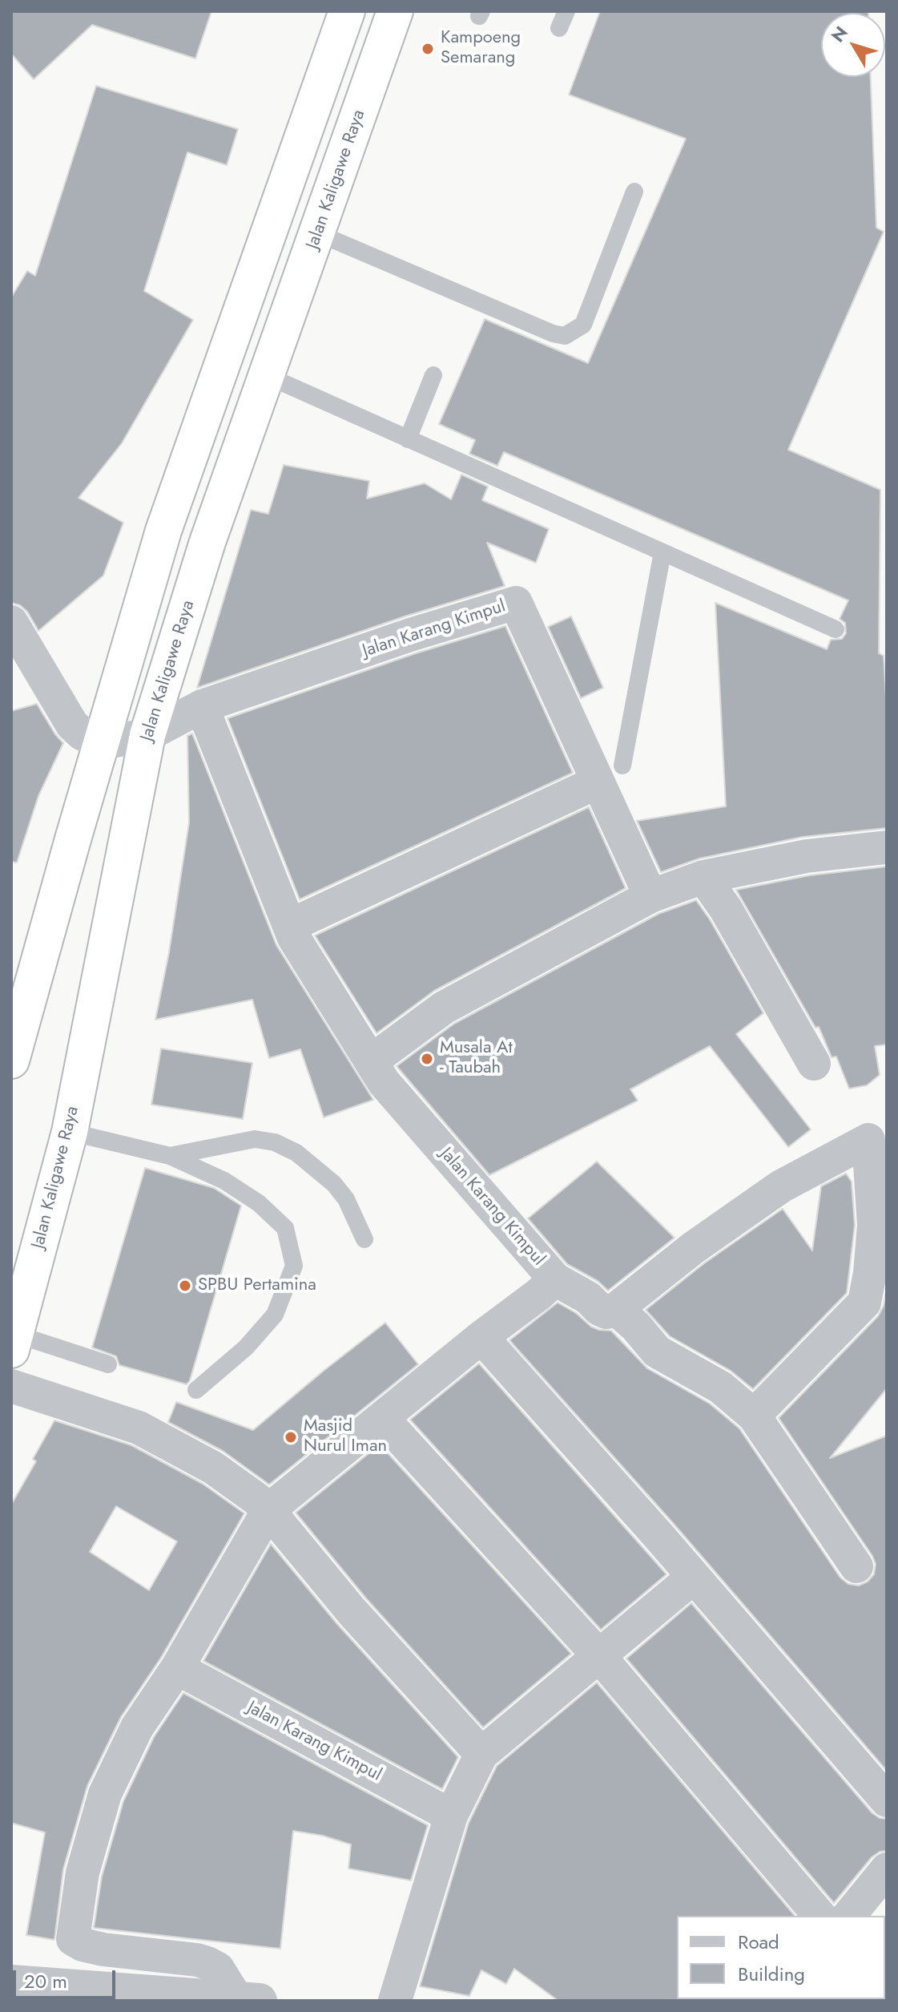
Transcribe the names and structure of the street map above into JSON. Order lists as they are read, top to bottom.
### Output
{
  "streets": {
    "highway": ["Jalan Kaligawe Raya"],
    "street": ["Jalan Karang Kimpul"]
  },
  "crossings": [
    ["Jalan Kaligawe Raya", "Jalan Karang Kimpul"]
  ],
  "places": [
    "Kampoeng Semarang",
    "Musala At - Taubah",
    "SPBU Pertamina",
    "Masjid Nurul Iman"
  ],
  "legend": ["Road", "Building"],
  "scale_bar": "20 m",
  "north": "top left"
}
